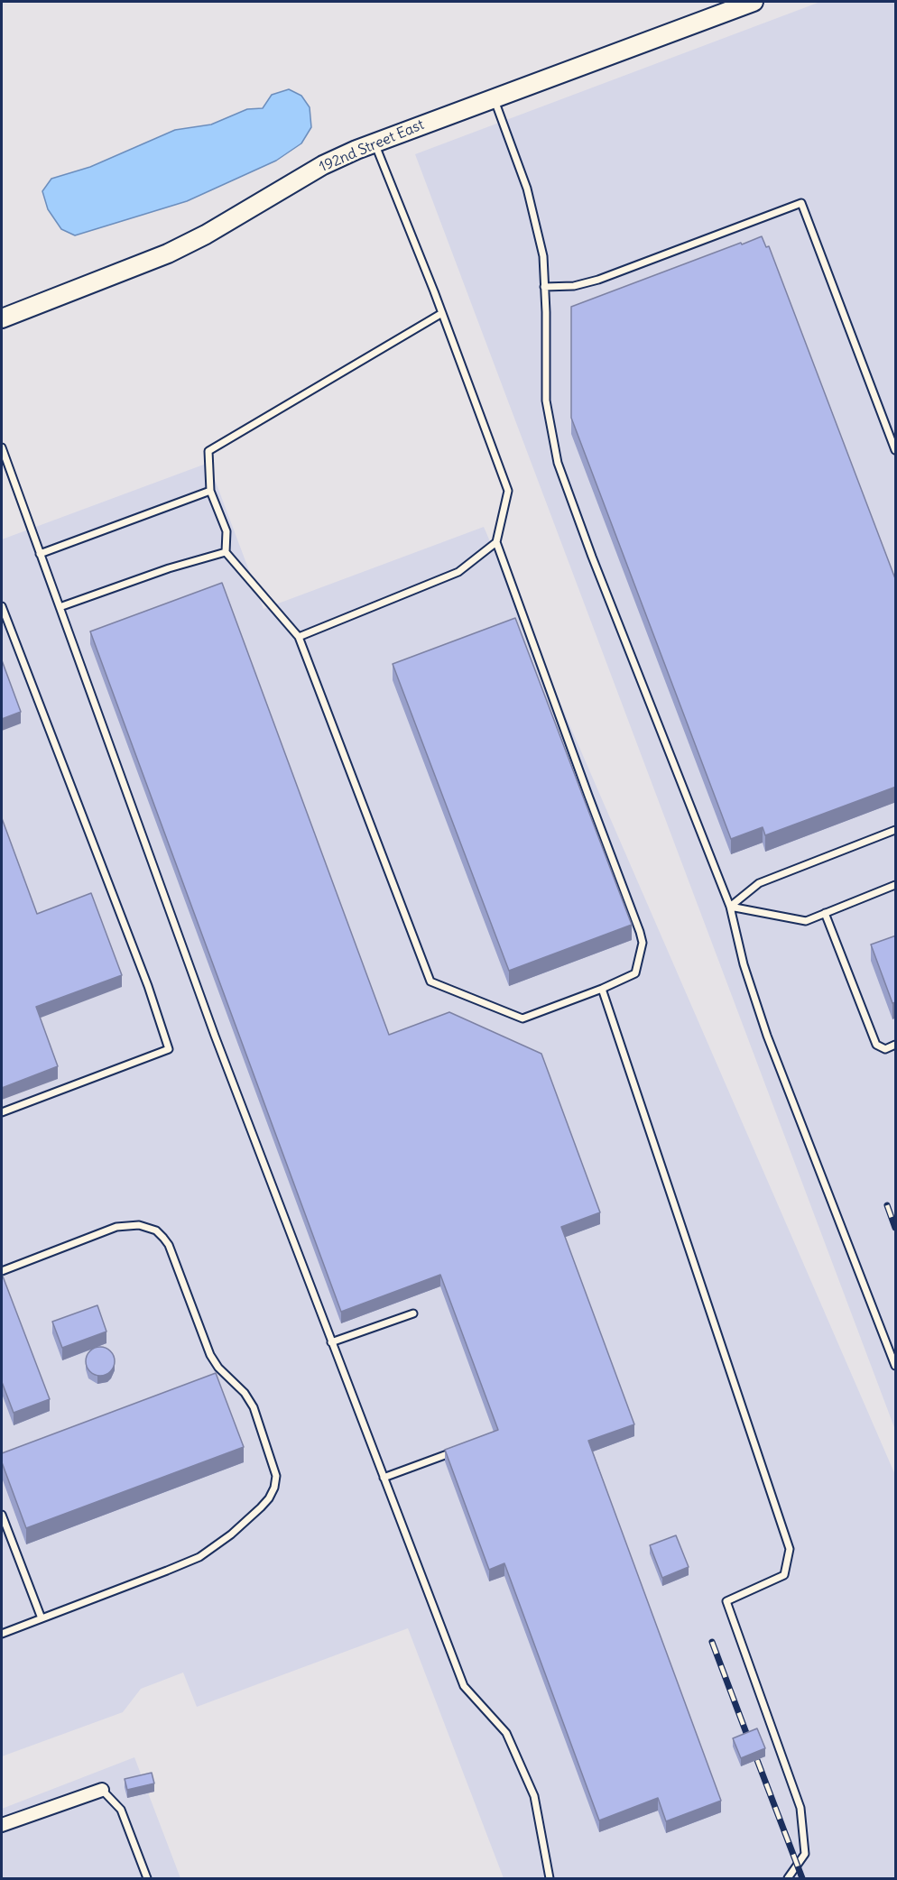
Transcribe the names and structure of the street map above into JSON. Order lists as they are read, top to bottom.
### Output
{
  "streets": {
    "street": ["192nd Street East"]
  }
}
